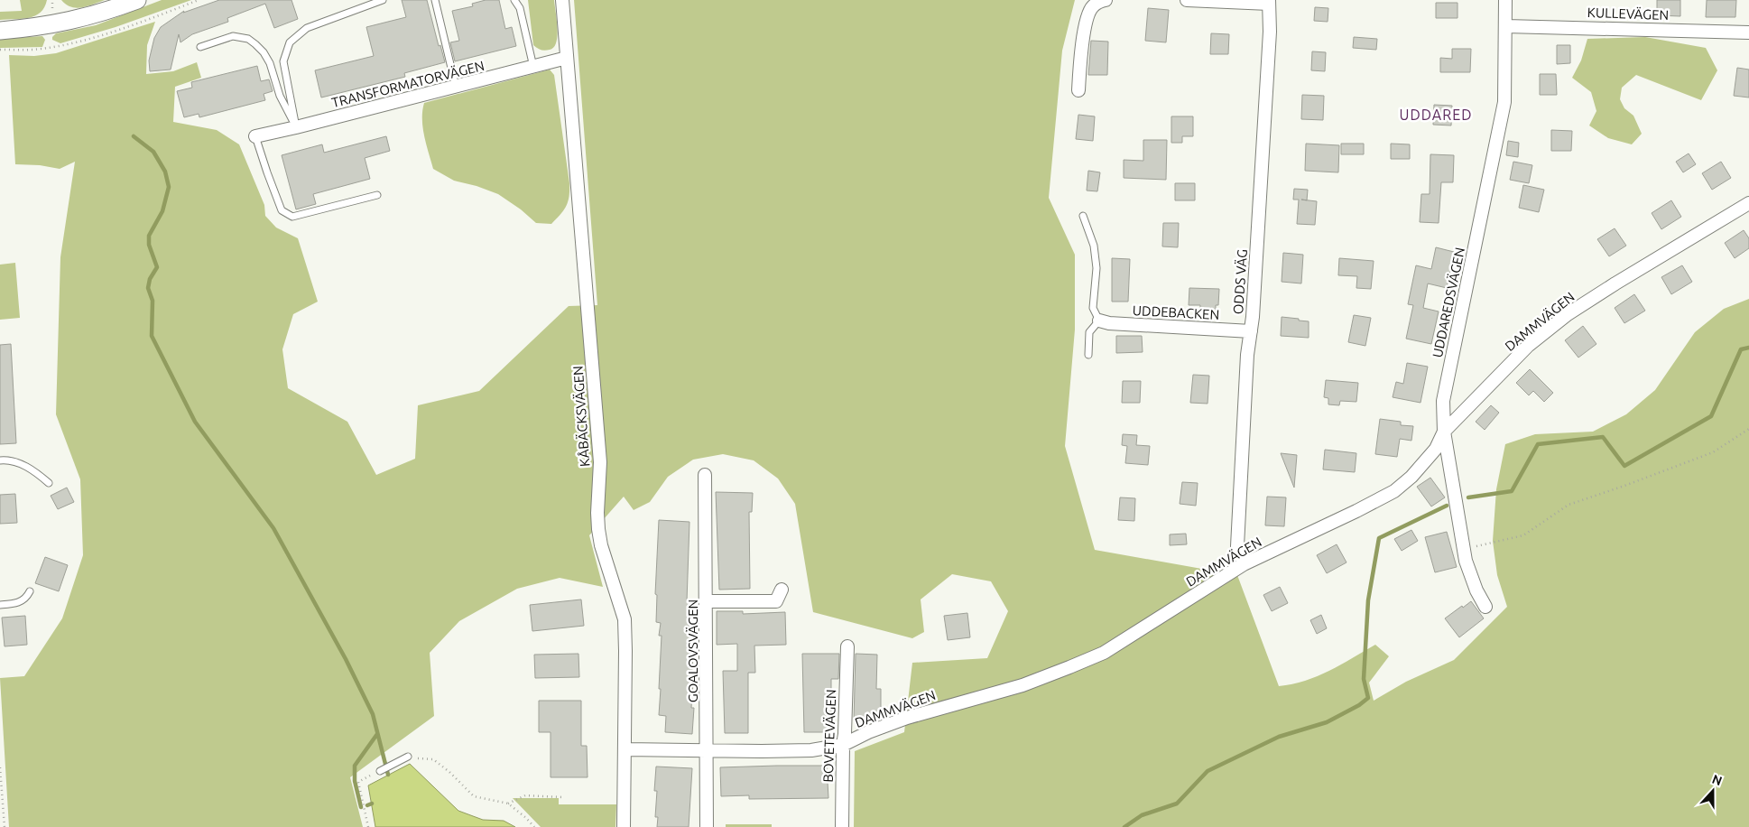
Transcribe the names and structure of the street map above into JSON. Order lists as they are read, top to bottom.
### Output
{
  "streets": {
    "street": [
      "KULLEVÄGEN",
      "TRANSFORMATORVÄGEN",
      "ODDS VÄG",
      "UDDAREDSVÄGEN",
      "UDDEBACKEN",
      "DAMMVÄGEN",
      "KÅBÄCKSVÄGEN",
      "GOALOVSVÄGEN",
      "BOVETEVÄGEN"
    ]
  },
  "crossings": [
    ["KULLEVÄGEN", "UDDAREDSVÄGEN"],
    ["TRANSFORMATORVÄGEN", "KÅBÄCKSVÄGEN"],
    ["ODDS VÄG", "UDDEBACKEN"],
    ["ODDS VÄG", "DAMMVÄGEN"],
    ["UDDAREDSVÄGEN", "DAMMVÄGEN"],
    ["DAMMVÄGEN", "KÅBÄCKSVÄGEN"],
    ["DAMMVÄGEN", "GOALOVSVÄGEN"],
    ["DAMMVÄGEN", "BOVETEVÄGEN"]
  ],
  "districts": ["UDDARED"],
  "north": "top"
}
